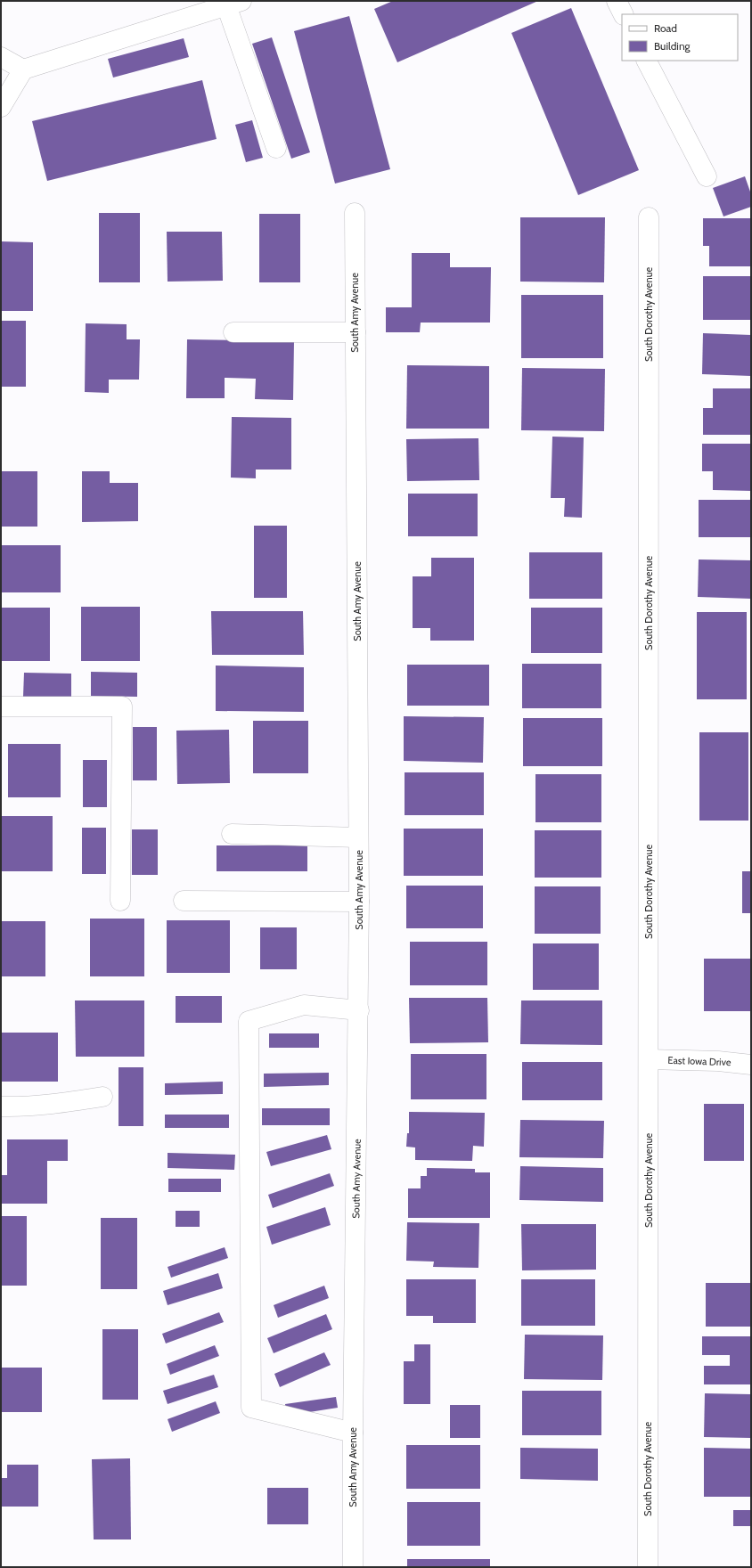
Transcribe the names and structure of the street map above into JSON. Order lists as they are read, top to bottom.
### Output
{
  "streets": {
    "street": ["South Amy Avenue", "South Dorothy Avenue", "East Iowa Drive"]
  },
  "crossings": [
    ["South Dorothy Avenue", "East Iowa Drive"]
  ],
  "legend": ["Road", "Building"]
}
